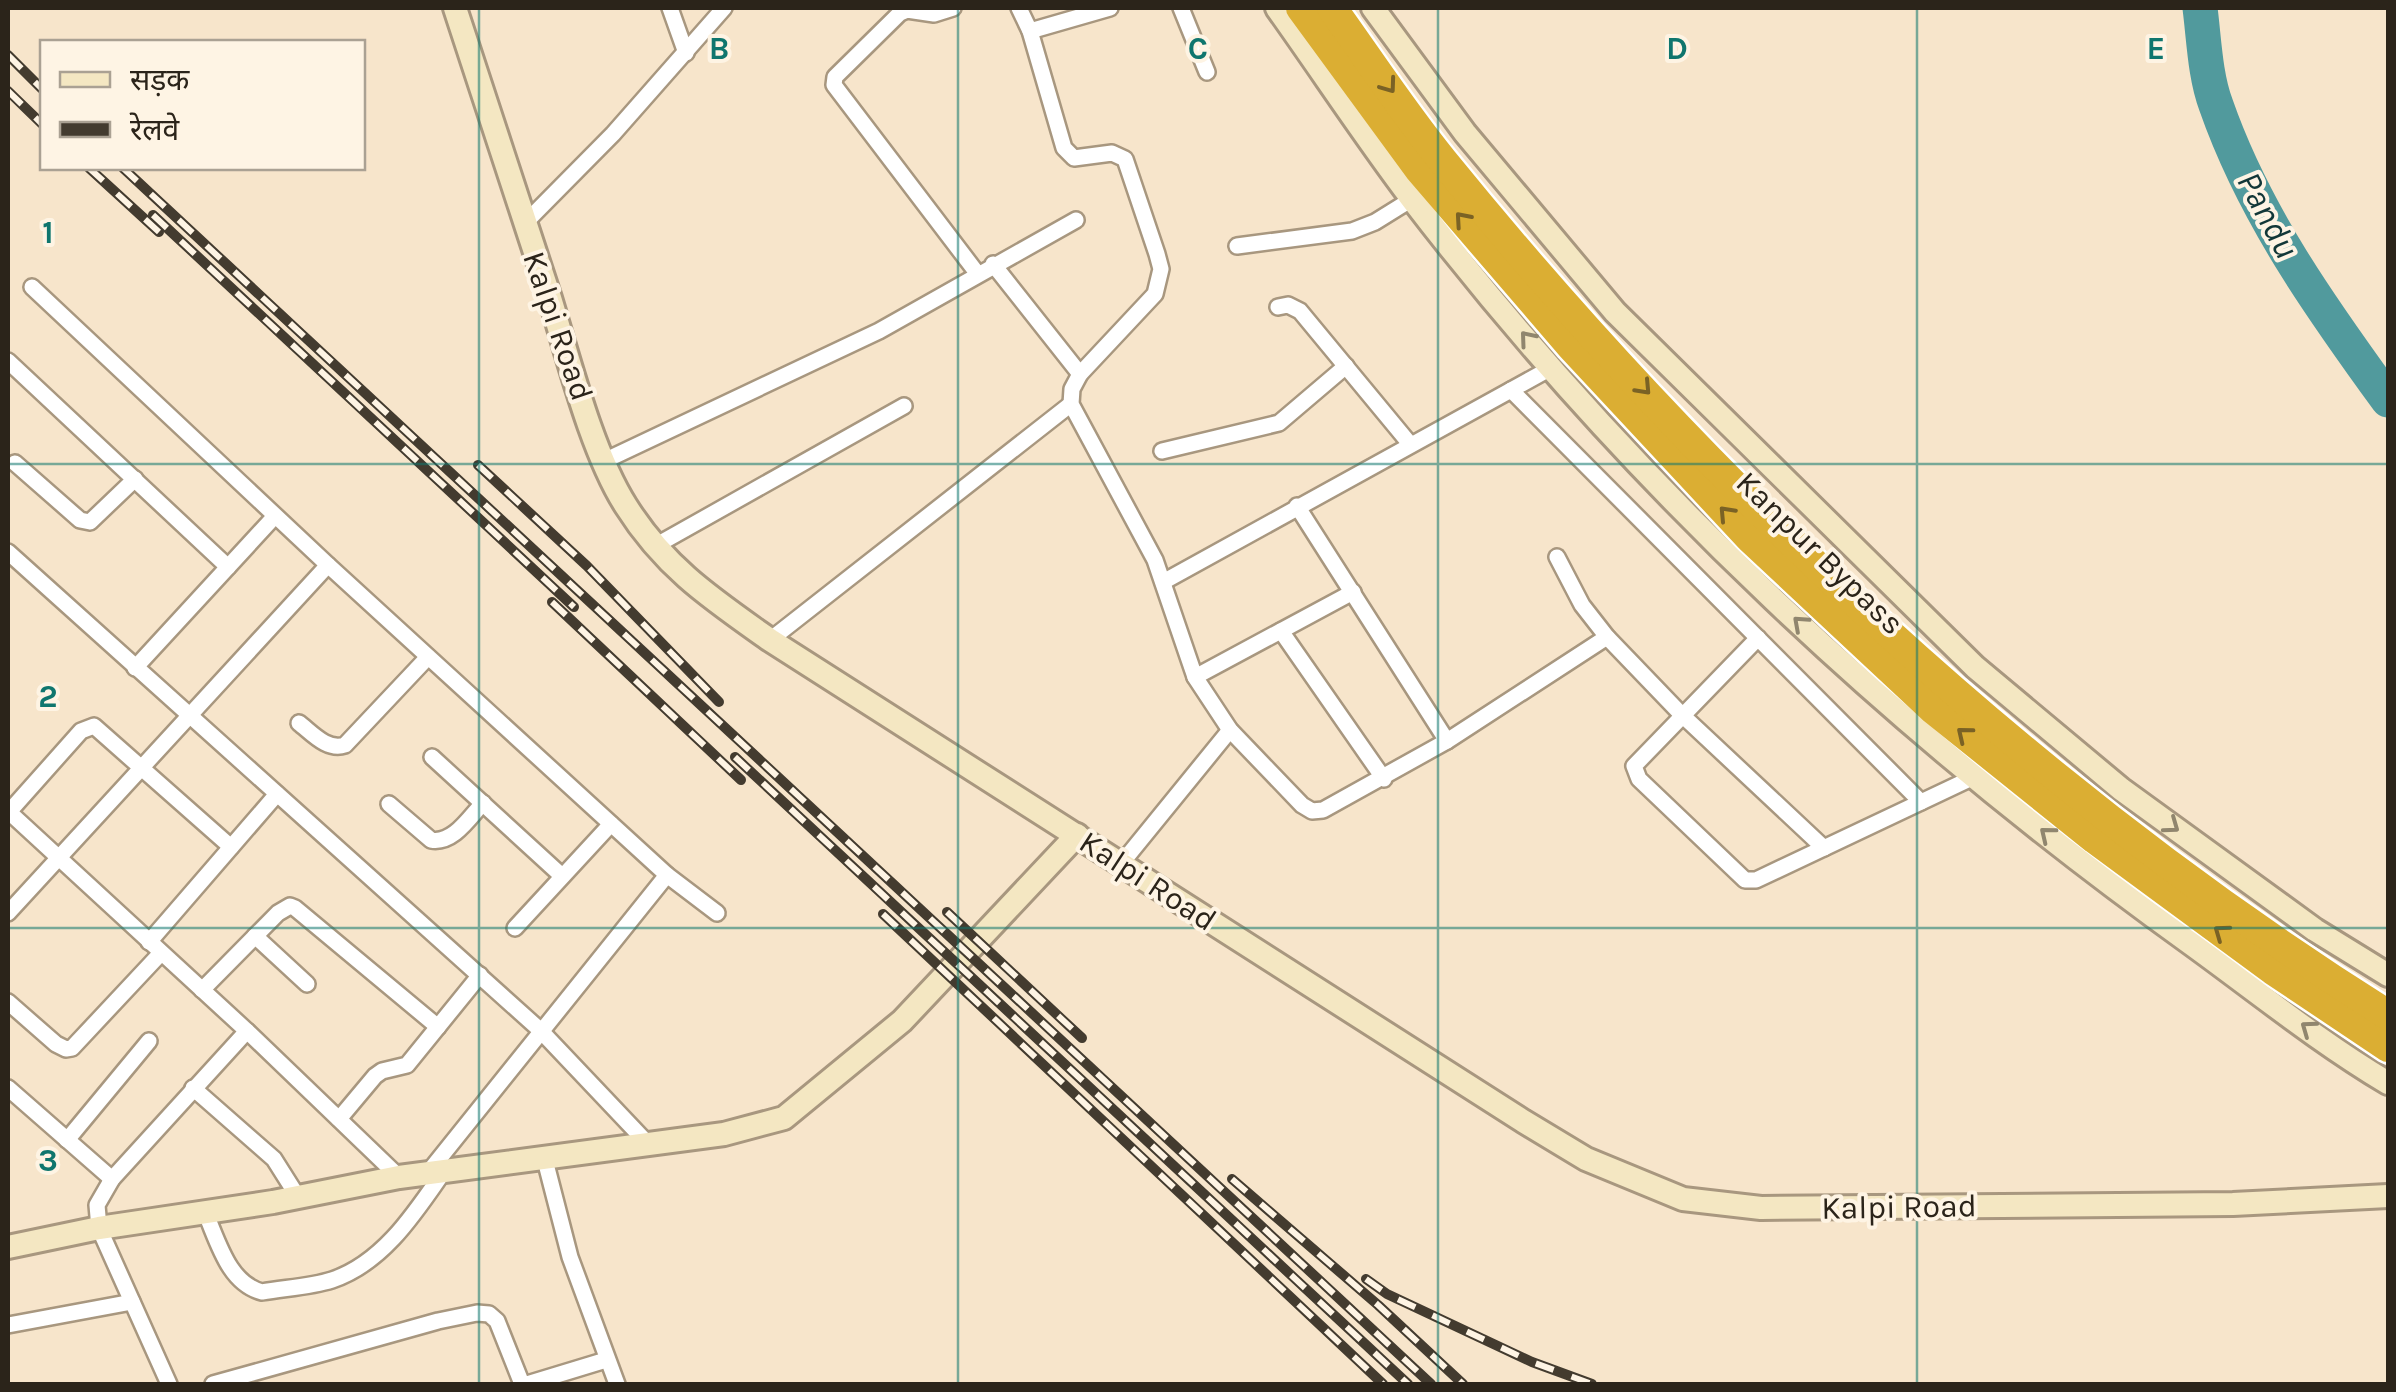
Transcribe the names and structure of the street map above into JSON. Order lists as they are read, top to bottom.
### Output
{
  "streets": {
    "highway": ["Kanpur Bypass"],
    "main road": ["Kalpi Road"]
  },
  "water": ["Pandu"],
  "legend": ["सड़क", "रेलवे"],
  "grid": {
    "columns": [
      "B",
      "C",
      "D",
      "E"
    ],
    "rows": ["1", "2", "3"]
  }
}
